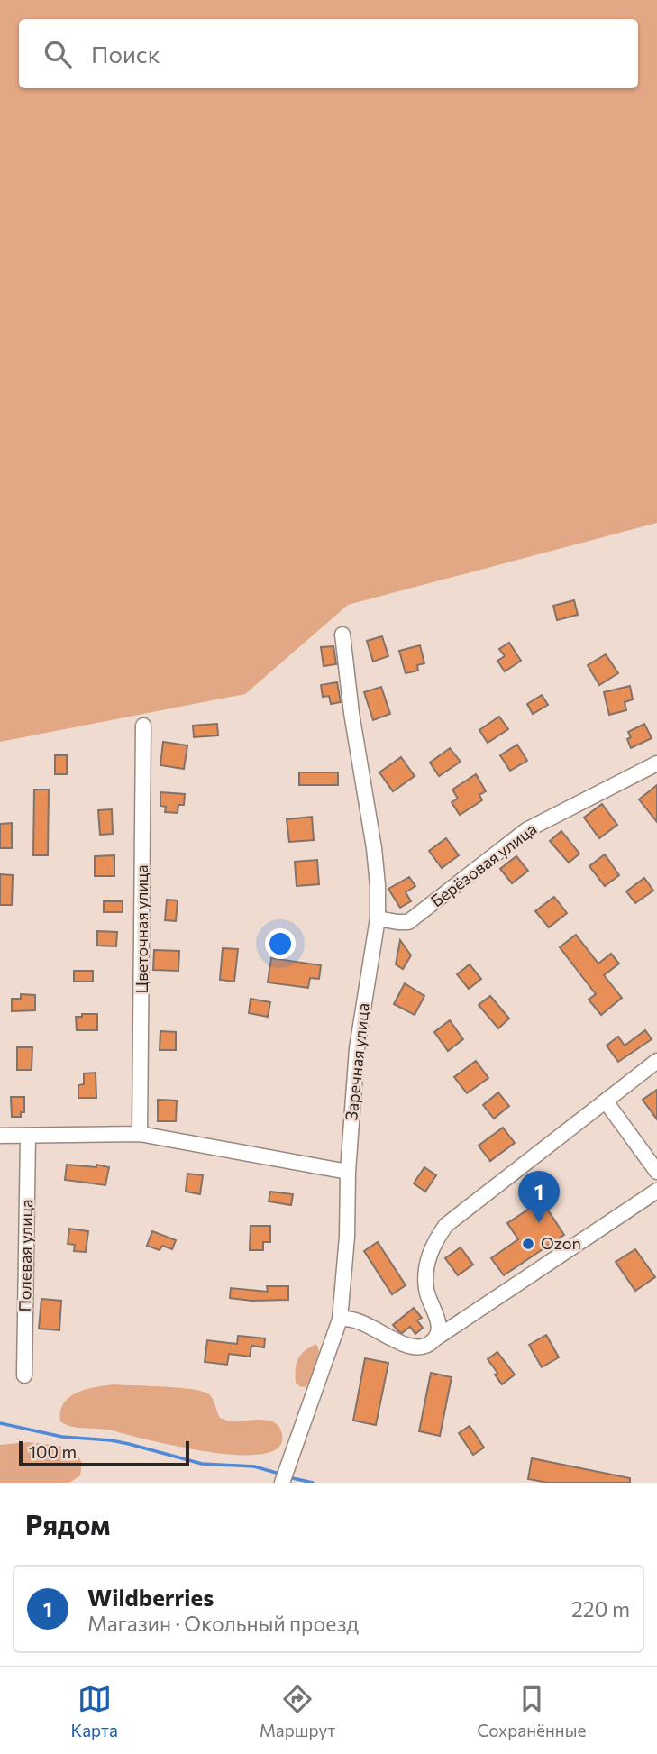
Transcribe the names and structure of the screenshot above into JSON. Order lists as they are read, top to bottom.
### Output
{
  "streets": {
    "street": [
      "Берёзовая улица",
      "Цветочная улица",
      "Заречная улица",
      "Полевая улица"
    ]
  },
  "crossings": [
    ["Берёзовая улица", "Заречная улица"]
  ],
  "places": ["Ozon"],
  "scale_bar": "100 m",
  "page": {
    "search": "Поиск",
    "pins": "1",
    "scale": "100 m",
    "heading": "Рядом",
    "list": [
      {
        "mark": "1",
        "name": "Wildberries",
        "note": "Магазин · Окольный проезд",
        "value": "220 m"
      }
    ],
    "nav": ["Карта", "Маршрут", "Сохранённые"]
  }
}
